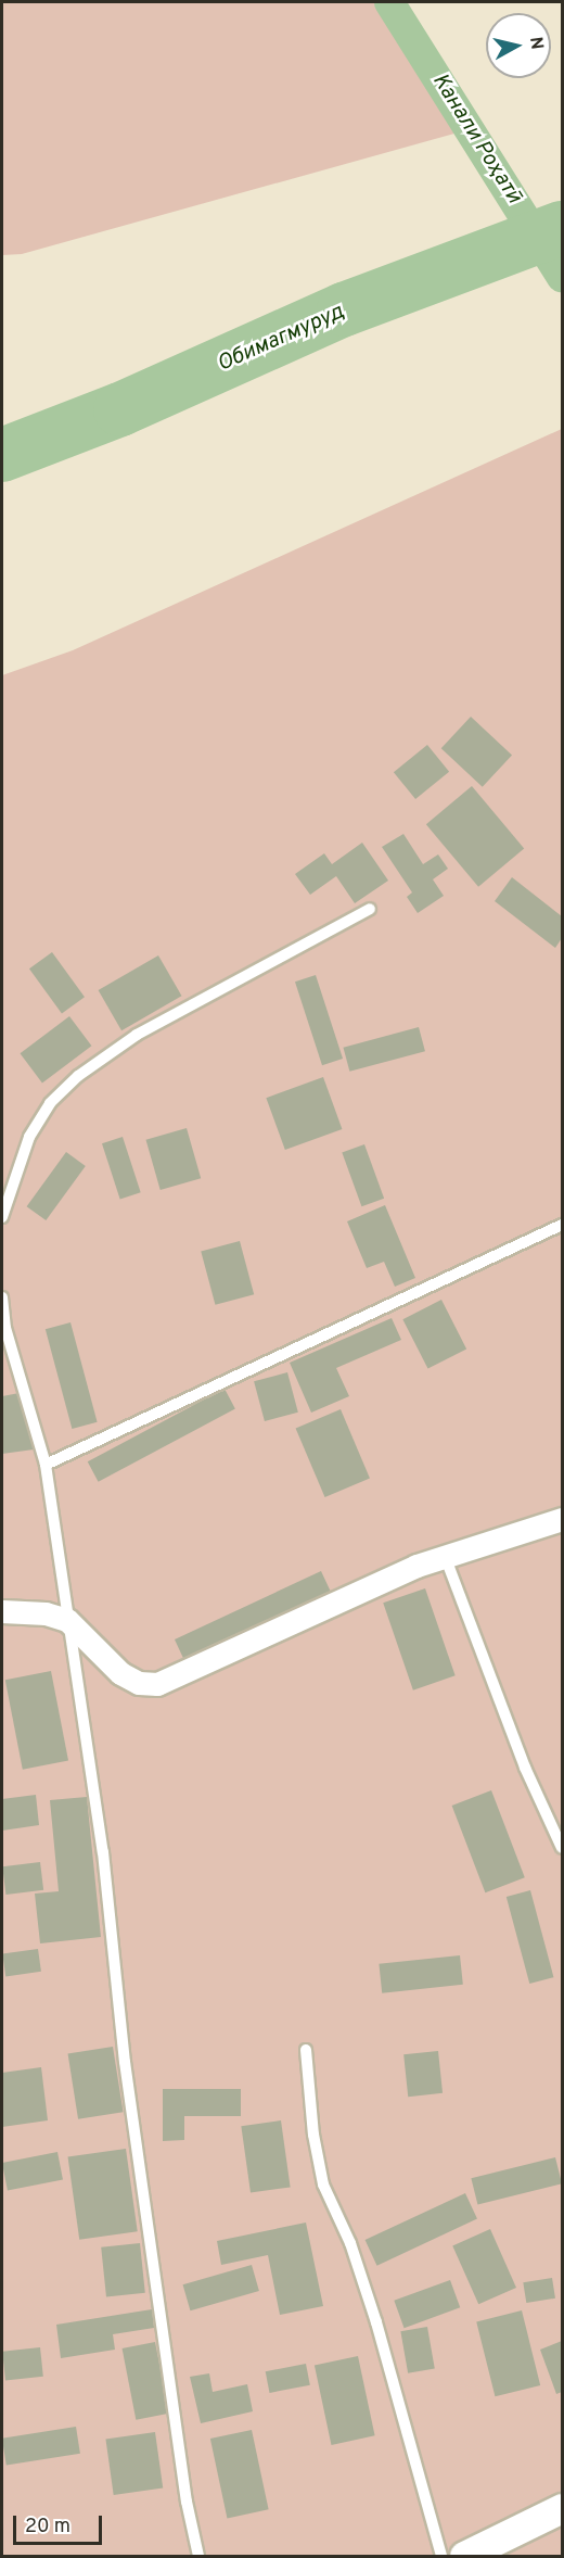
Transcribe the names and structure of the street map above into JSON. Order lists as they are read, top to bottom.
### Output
{
  "water": ["Канали Роҳатӣ", "Обимагмуруд"],
  "scale_bar": "20 m",
  "north": "right"
}
